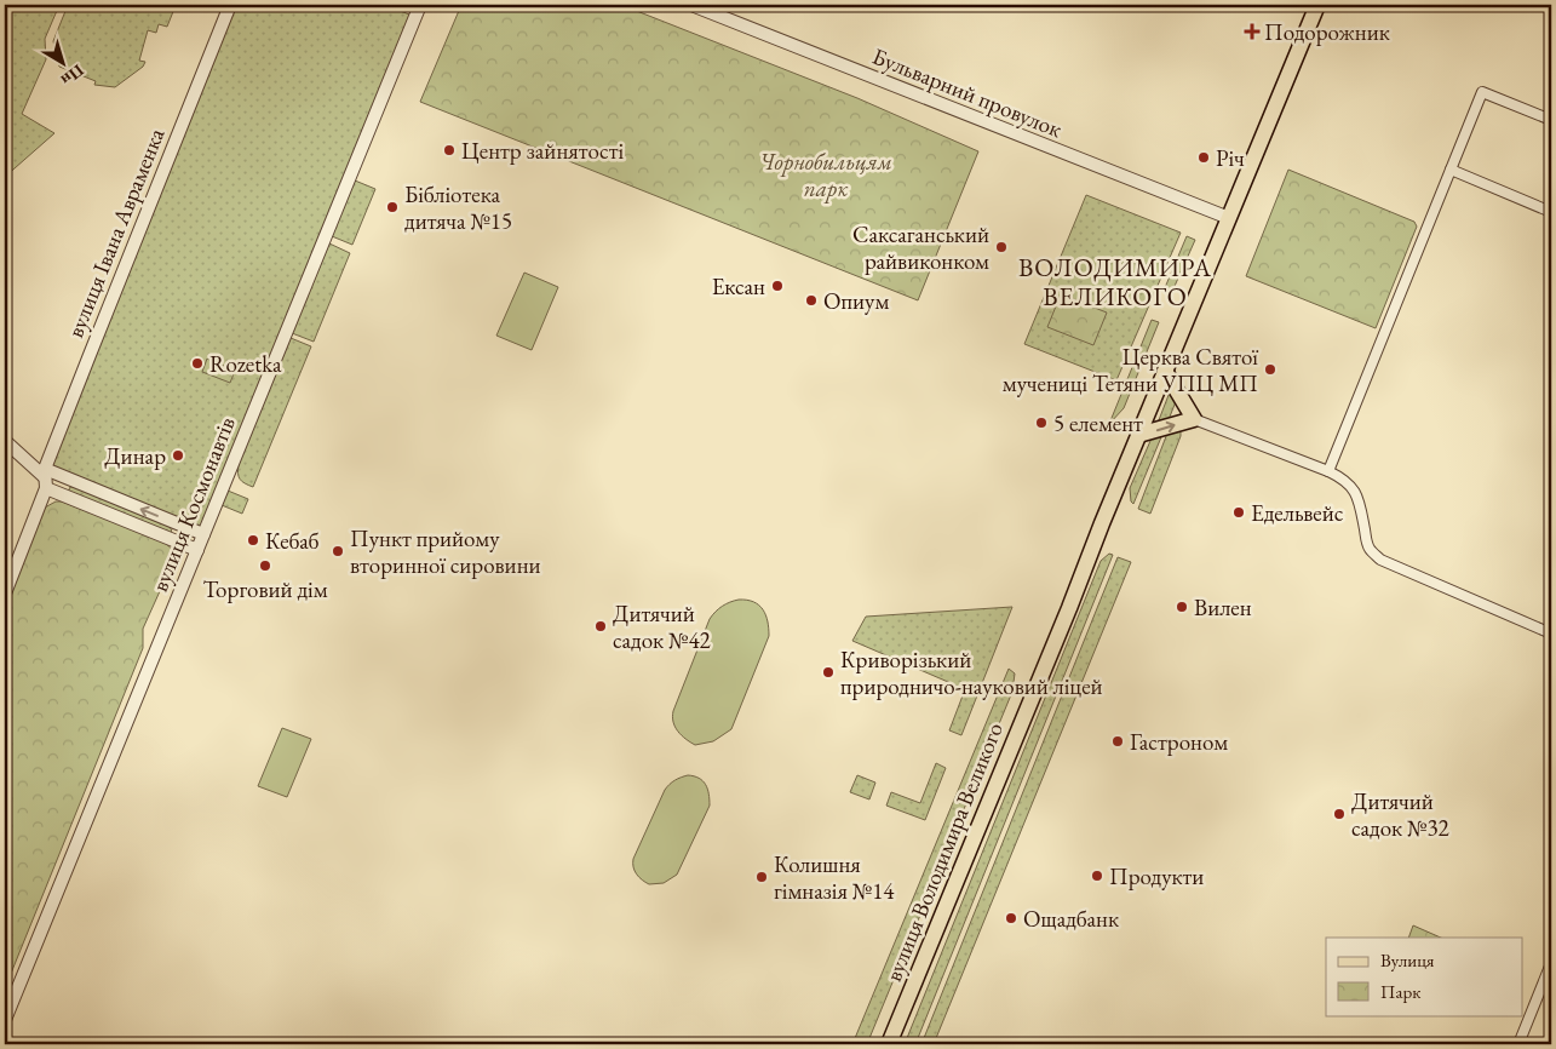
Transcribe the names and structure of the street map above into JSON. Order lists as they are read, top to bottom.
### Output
{
  "streets": {
    "main road": ["вулиця Володимира Великого"],
    "street": ["Бульварний провулок", "вулиця Івана Авраменка", "вулиця Космонавтів"]
  },
  "crossings": [
    ["Бульварний провулок", "вулиця Володимира Великого"]
  ],
  "districts": ["ВОЛОДИМИРА ВЕЛИКОГО"],
  "parks": ["Чорнобильцям парк"],
  "places": {
    "health": ["Подорожник"],
    "other": [
      "Центр зайнятості",
      "Річ",
      "Бібліотека дитяча №15",
      "Саксаганський райвиконком",
      "Ексан",
      "Опиум",
      "Rozetka",
      "Церква Святої мучениці Тетяни УПЦ МП",
      "5 елемент",
      "Динар",
      "Едельвейс",
      "Кебаб",
      "Пункт прийому вторинної сировини",
      "Торговий дім",
      "Вилен",
      "Дитячий садок №42",
      "Криворізький природничо-науковий ліцей",
      "Гастроном",
      "Дитячий садок №32",
      "Продукти",
      "Колишня гімназія №14",
      "Ощадбанк"
    ]
  },
  "legend": ["Вулиця", "Парк"],
  "north": "bottom right"
}
